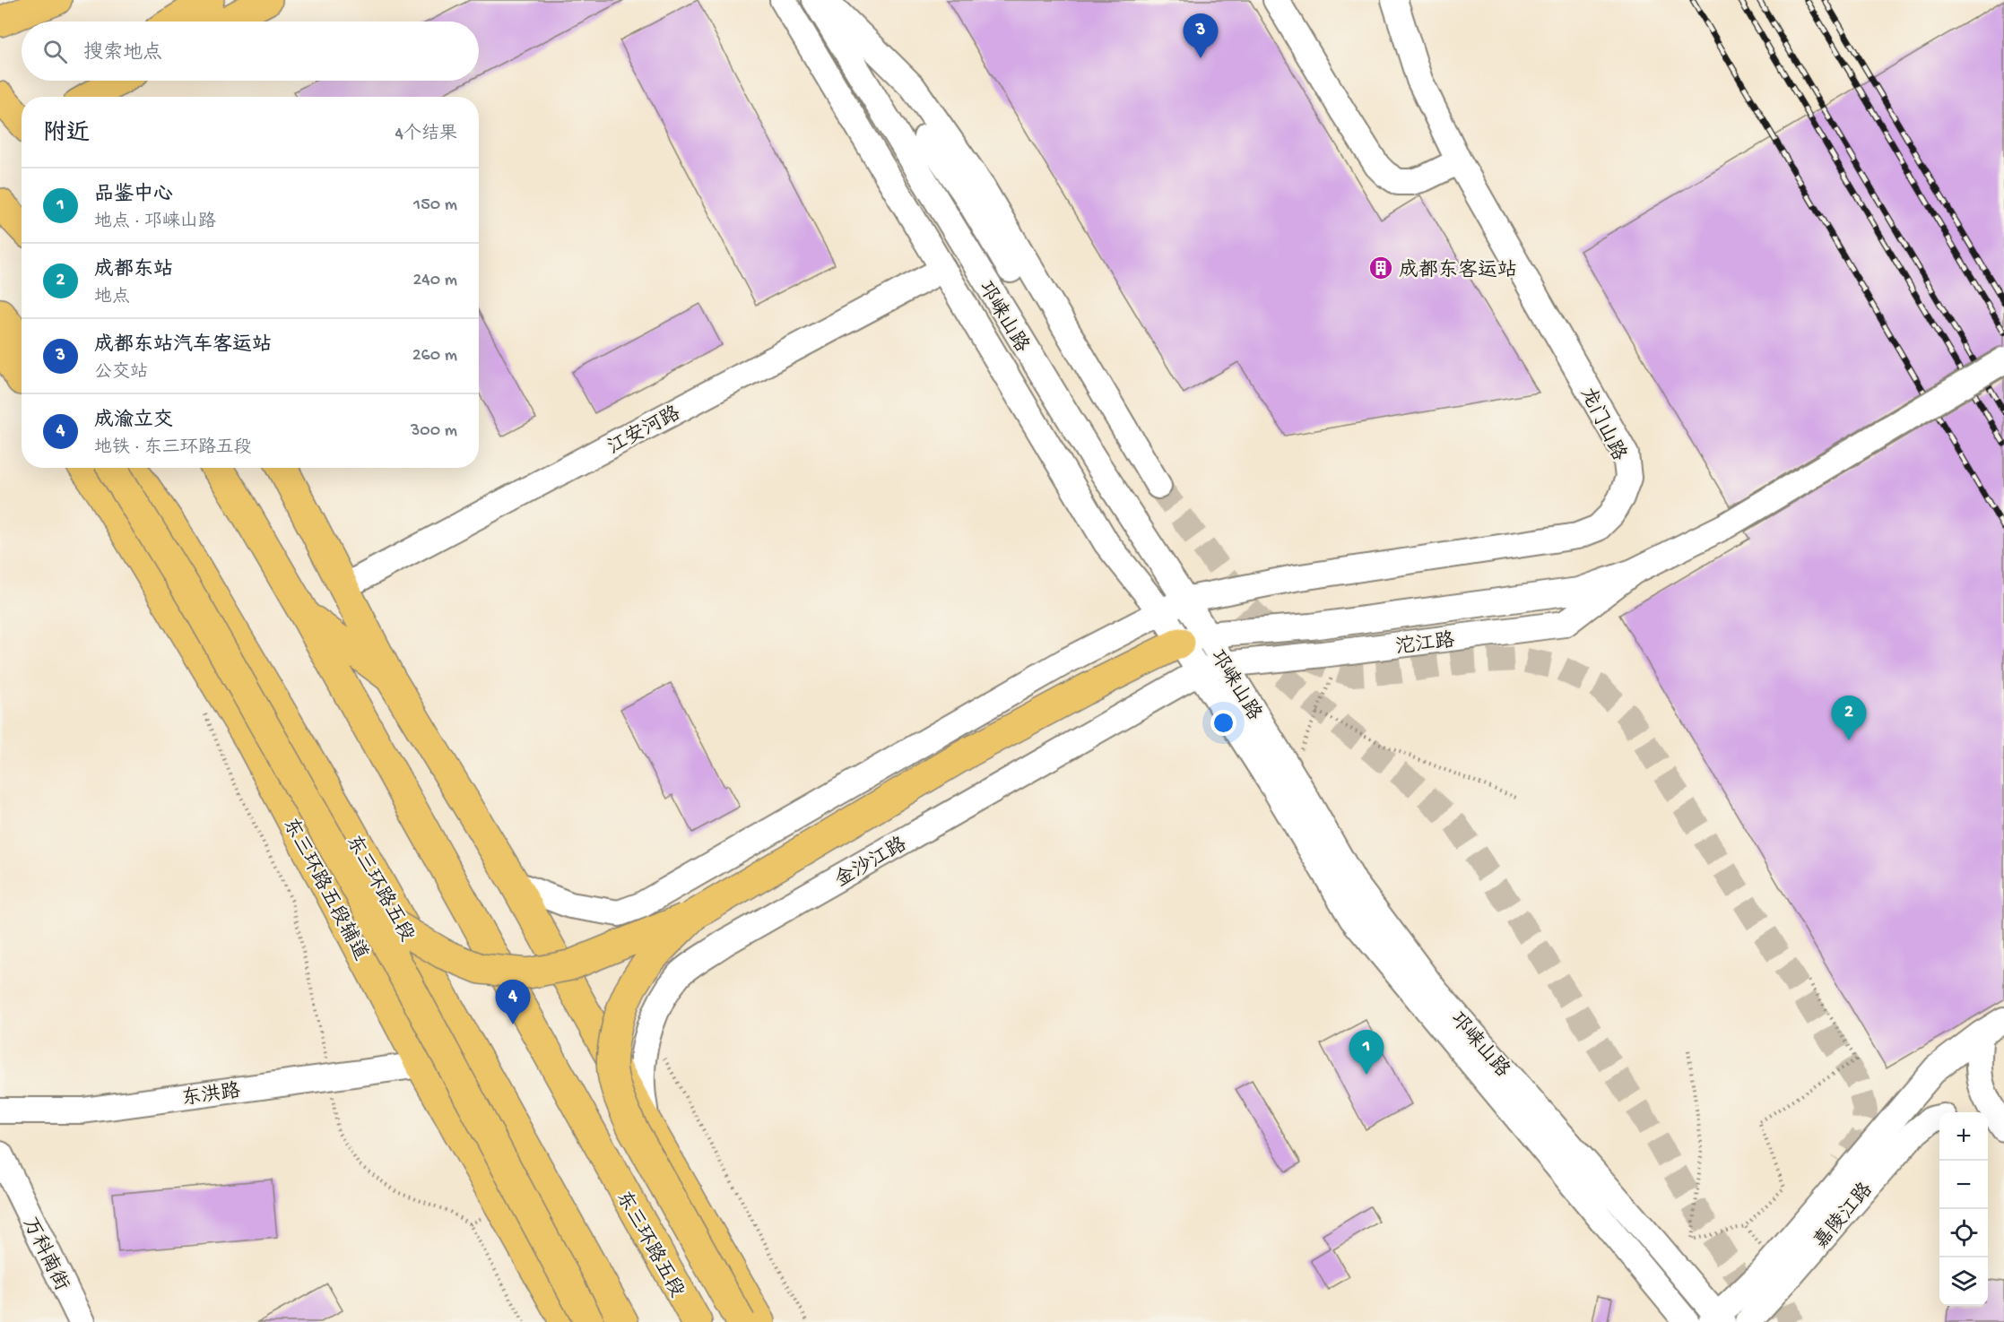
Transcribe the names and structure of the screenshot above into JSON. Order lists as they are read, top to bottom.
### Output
{
  "streets": {
    "main road": ["东三环路五段", "东三环路五段辅道"],
    "street": [
      "邛崃山路",
      "龙门山路",
      "江安河路",
      "沱江路",
      "金沙江路",
      "东洪路",
      "嘉陵江路",
      "万科南街"
    ]
  },
  "crossings": [
    ["邛崃山路", "龙门山路"],
    ["邛崃山路", "江安河路"],
    ["邛崃山路", "沱江路"],
    ["邛崃山路", "金沙江路"],
    ["沱江路", "金沙江路"],
    ["东三环路五段辅道", "东洪路"]
  ],
  "places": {
    "building": ["成都东客运站"]
  },
  "page": {
    "pins": [
      "3",
      "2",
      "4",
      "1"
    ],
    "search": "搜索地点",
    "heading": ["附近", "4个结果"],
    "list": [
      {
        "mark": "1",
        "name": "品鉴中心",
        "note": "地点 · 邛崃山路",
        "value": "150 m"
      },
      {
        "mark": "2",
        "name": "成都东站",
        "note": "地点",
        "value": "240 m"
      },
      {
        "mark": "3",
        "name": "成都东站汽车客运站",
        "note": "公交站",
        "value": "260 m"
      },
      {
        "mark": "4",
        "name": "成渝立交",
        "note": "地铁 · 东三环路五段",
        "value": "300 m"
      }
    ],
    "map_buttons": ["+", "−"]
  }
}
